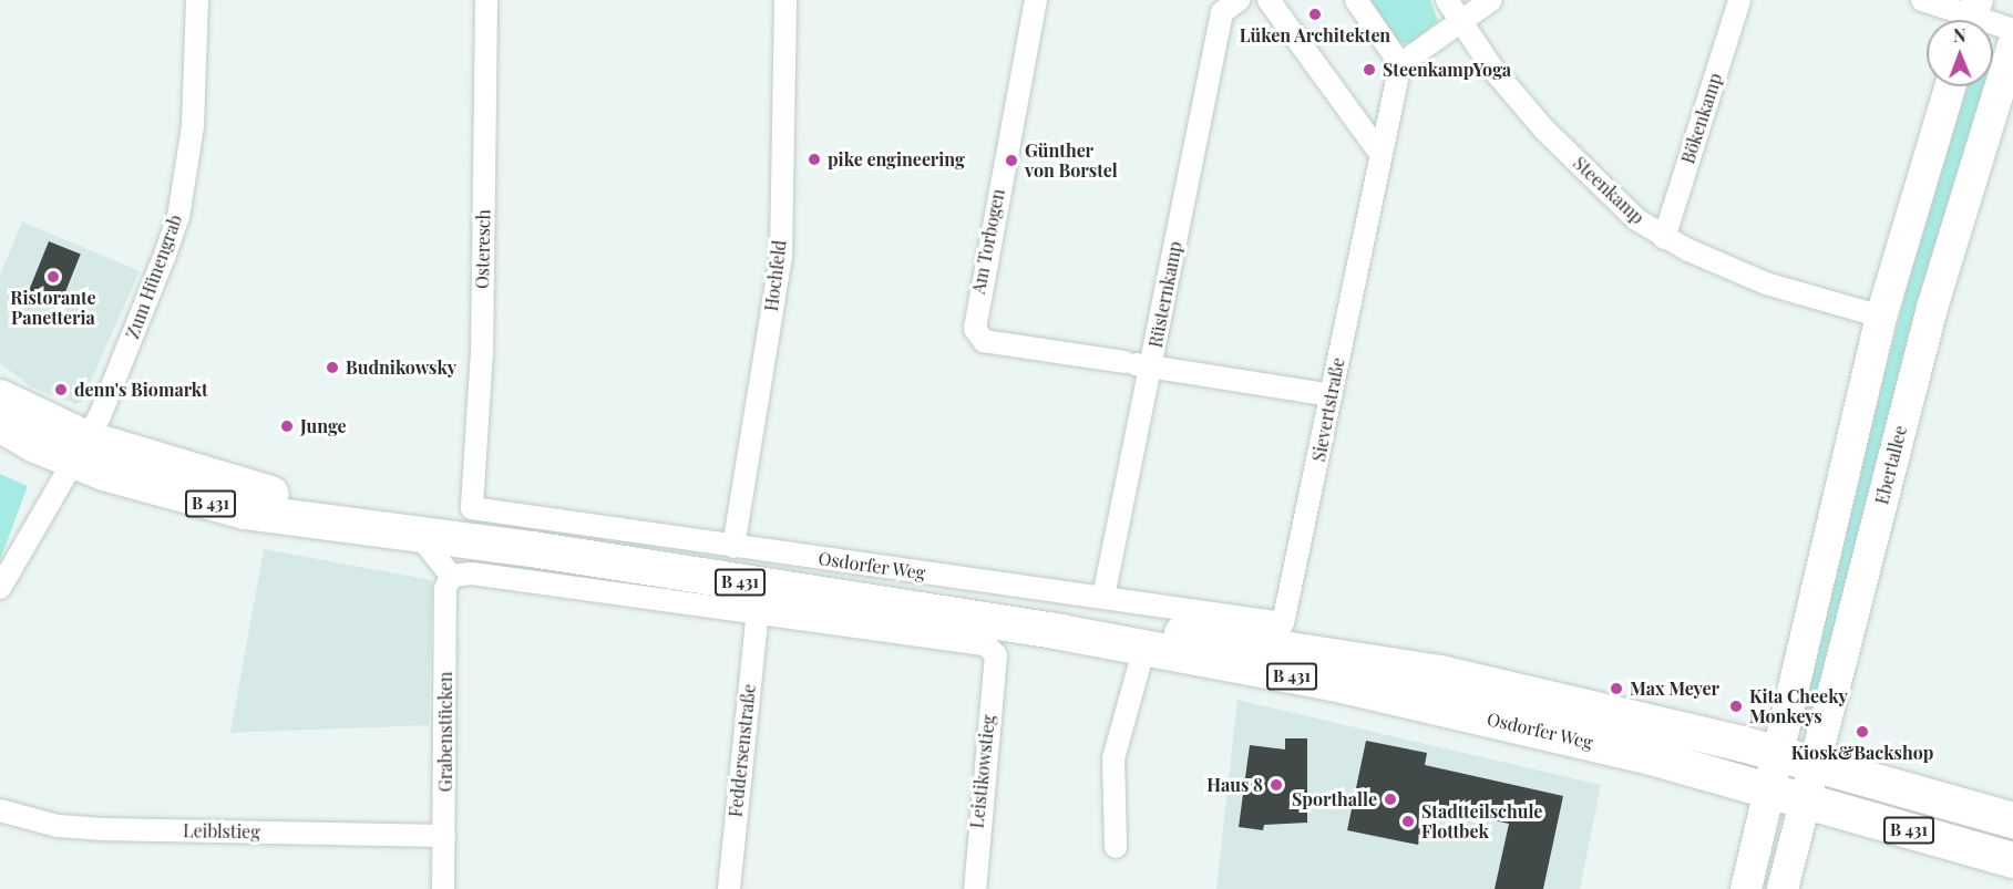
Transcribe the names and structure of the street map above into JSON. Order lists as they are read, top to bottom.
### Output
{
  "streets": {
    "main road": ["Ebertallee", "B 431", "Osdorfer Weg"],
    "street": [
      "Bökenkamp",
      "Steenkamp",
      "Am Torbogen",
      "Osteresch",
      "Hochfeld",
      "Zum Hünengrab",
      "Rüsternkamp",
      "Sievertstraße",
      "Grabenstücken",
      "Feddersenstraße",
      "Leistikowstieg",
      "Leiblstieg"
    ]
  },
  "crossings": [
    ["Bökenkamp", "Steenkamp"],
    ["Am Torbogen", "Rüsternkamp"],
    ["Am Torbogen", "Sievertstraße"],
    ["Osteresch", "Osdorfer Weg"],
    ["Hochfeld", "Osdorfer Weg"],
    ["Zum Hünengrab", "B 431"],
    ["Zum Hünengrab", "Osdorfer Weg"],
    ["Rüsternkamp", "Osdorfer Weg"],
    ["Sievertstraße", "Osdorfer Weg"],
    ["Ebertallee", "Osdorfer Weg"],
    ["B 431", "Osdorfer Weg"],
    ["Grabenstücken", "Leiblstieg"],
    ["Feddersenstraße", "Leistikowstieg"]
  ],
  "places": [
    "Lüken Architekten",
    "SteenkampYoga",
    "pike engineering",
    "Günther von Borstel",
    "Ristorante Panetteria",
    "Budnikowsky",
    "denn's Biomarkt",
    "Junge",
    "Max Meyer",
    "Kita Cheeky Monkeys",
    "Kiosk&Backshop",
    "Haus 8",
    "Sporthalle",
    "Stadtteilschule Flottbek"
  ],
  "north": "top"
}
